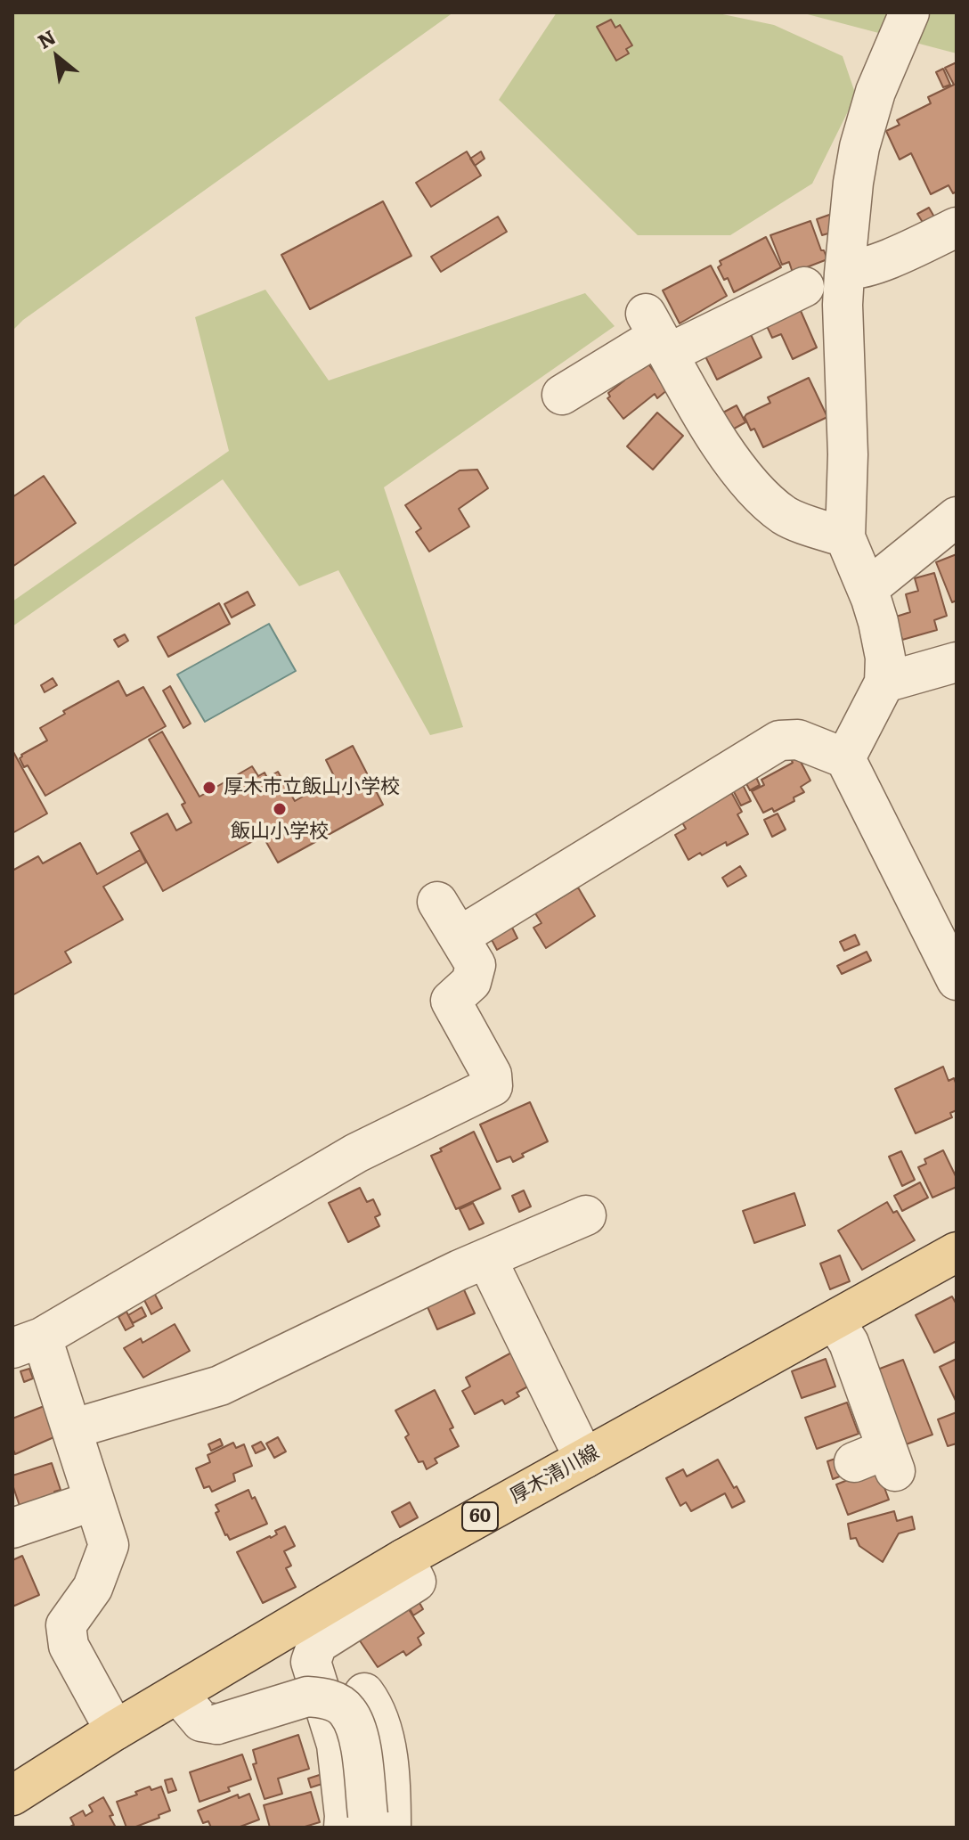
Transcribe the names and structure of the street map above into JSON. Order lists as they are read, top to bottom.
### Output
{
  "streets": {
    "main road": ["厚木清川線", "60"]
  },
  "places": ["厚木市立飯山小学校", "飯山小学校"],
  "north": "top left"
}
